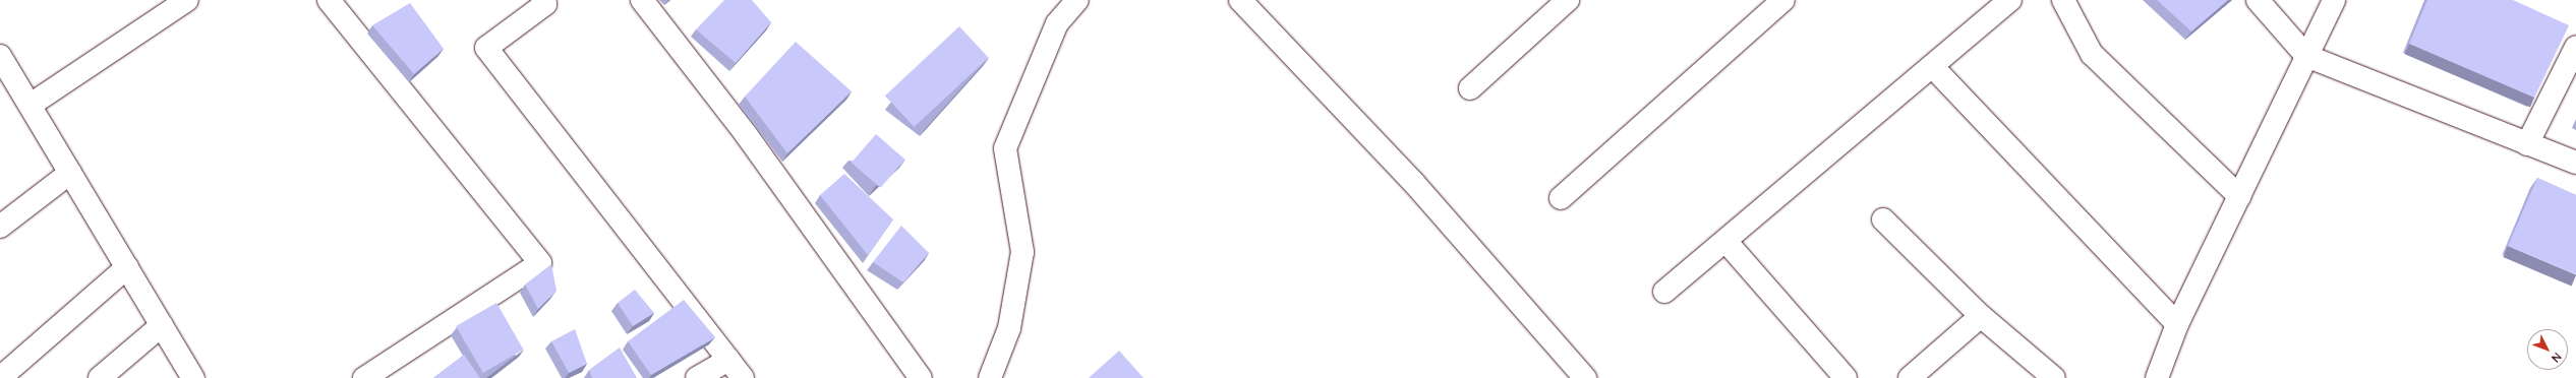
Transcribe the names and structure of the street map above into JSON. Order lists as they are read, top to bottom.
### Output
{
  "north": "bottom right"
}
